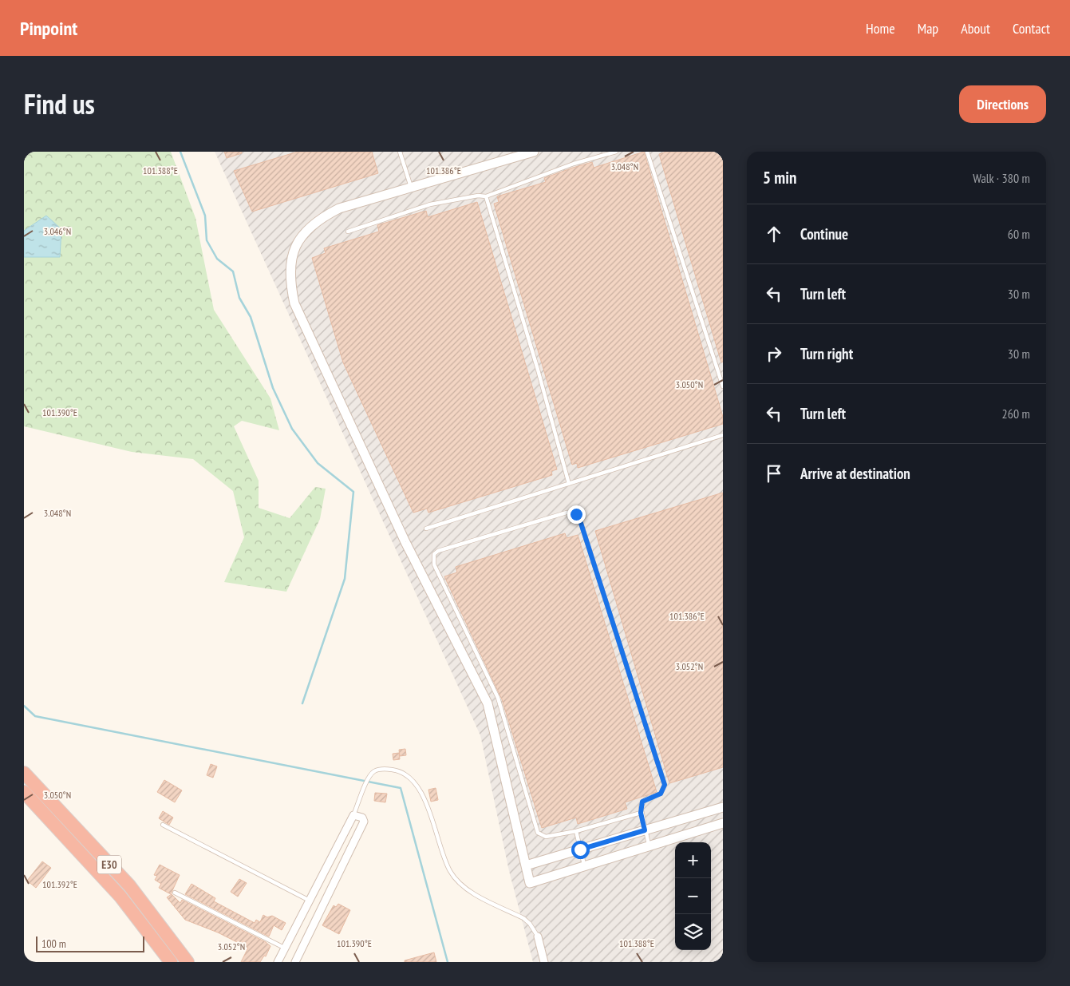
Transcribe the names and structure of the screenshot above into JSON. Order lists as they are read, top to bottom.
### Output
{
  "streets": {
    "highway": ["E30"]
  },
  "scale_bar": "100 m",
  "page": {
    "header": "Pinpoint",
    "nav": [
      "Home",
      "Map",
      "About",
      "Contact"
    ],
    "title": "Find us",
    "buttons": "Directions",
    "heading": ["5 min", "Walk · 380 m"],
    "list": [
      ["Continue", "60 m"],
      ["Turn left", "30 m"],
      ["Turn right", "30 m"],
      ["Turn left", "260 m"],
      "Arrive at destination"
    ],
    "map_buttons": ["+", "−"],
    "scale": "100 m"
  },
  "coordinates": [
    "3.048°N",
    "101.388°E",
    "101.386°E",
    "3.046°N",
    "3.050°N",
    "101.390°E",
    "3.052°N",
    "101.392°E"
  ]
}
